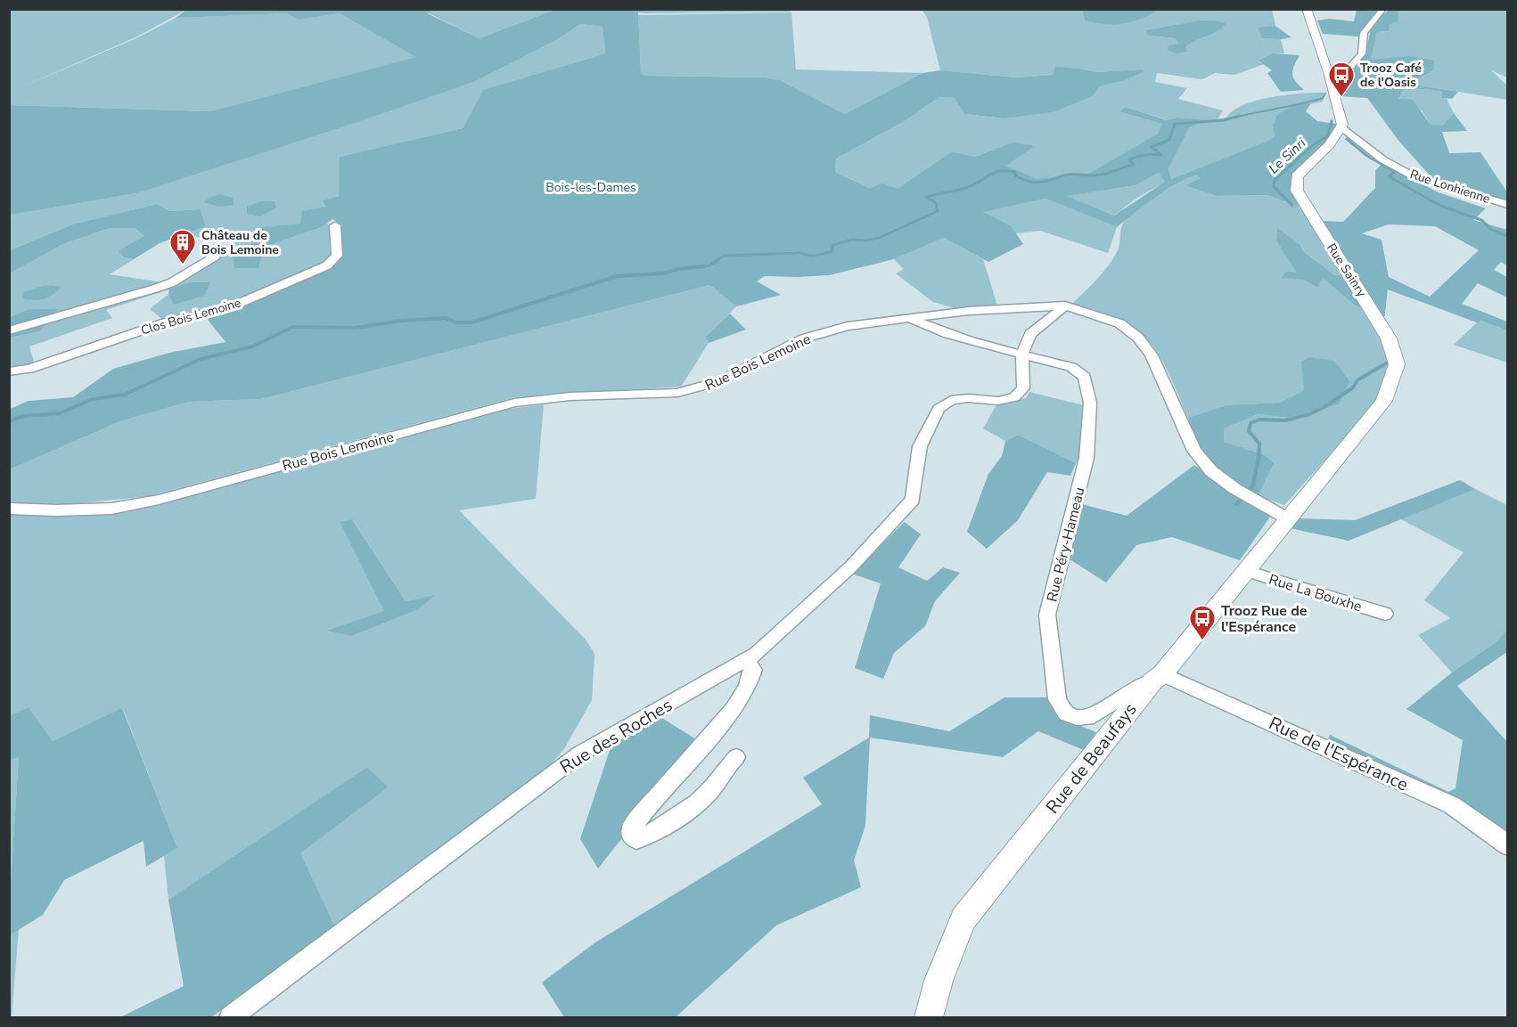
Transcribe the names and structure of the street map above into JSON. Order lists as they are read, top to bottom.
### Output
{
  "streets": {
    "street": [
      "Rue Lonhienne",
      "Rue Sainry",
      "Clos Bois Lemoine",
      "Rue Bois Lemoine",
      "Rue Péry-Hameau",
      "Rue La Bouxhe",
      "Rue des Roches",
      "Rue de l'Espérance",
      "Rue de Beaufays"
    ]
  },
  "crossings": [
    ["Rue Lonhienne", "Rue Sainry"],
    ["Rue Sainry", "Rue Bois Lemoine"],
    ["Rue Sainry", "Rue de Beaufays"],
    ["Rue Bois Lemoine", "Rue Péry-Hameau"],
    ["Rue Bois Lemoine", "Rue de Beaufays"],
    ["Rue Péry-Hameau", "Rue des Roches"],
    ["Rue Péry-Hameau", "Rue de l'Espérance"],
    ["Rue Péry-Hameau", "Rue de Beaufays"],
    ["Rue La Bouxhe", "Rue de Beaufays"],
    ["Rue de l'Espérance", "Rue de Beaufays"]
  ],
  "water": ["Le Sinri"],
  "parks": ["Bois-les-Dames"],
  "places": {
    "bus stop": ["Trooz Café de l'Oasis", "Trooz Rue de l'Espérance"],
    "building": ["Château de Bois Lemoine"]
  }
}
